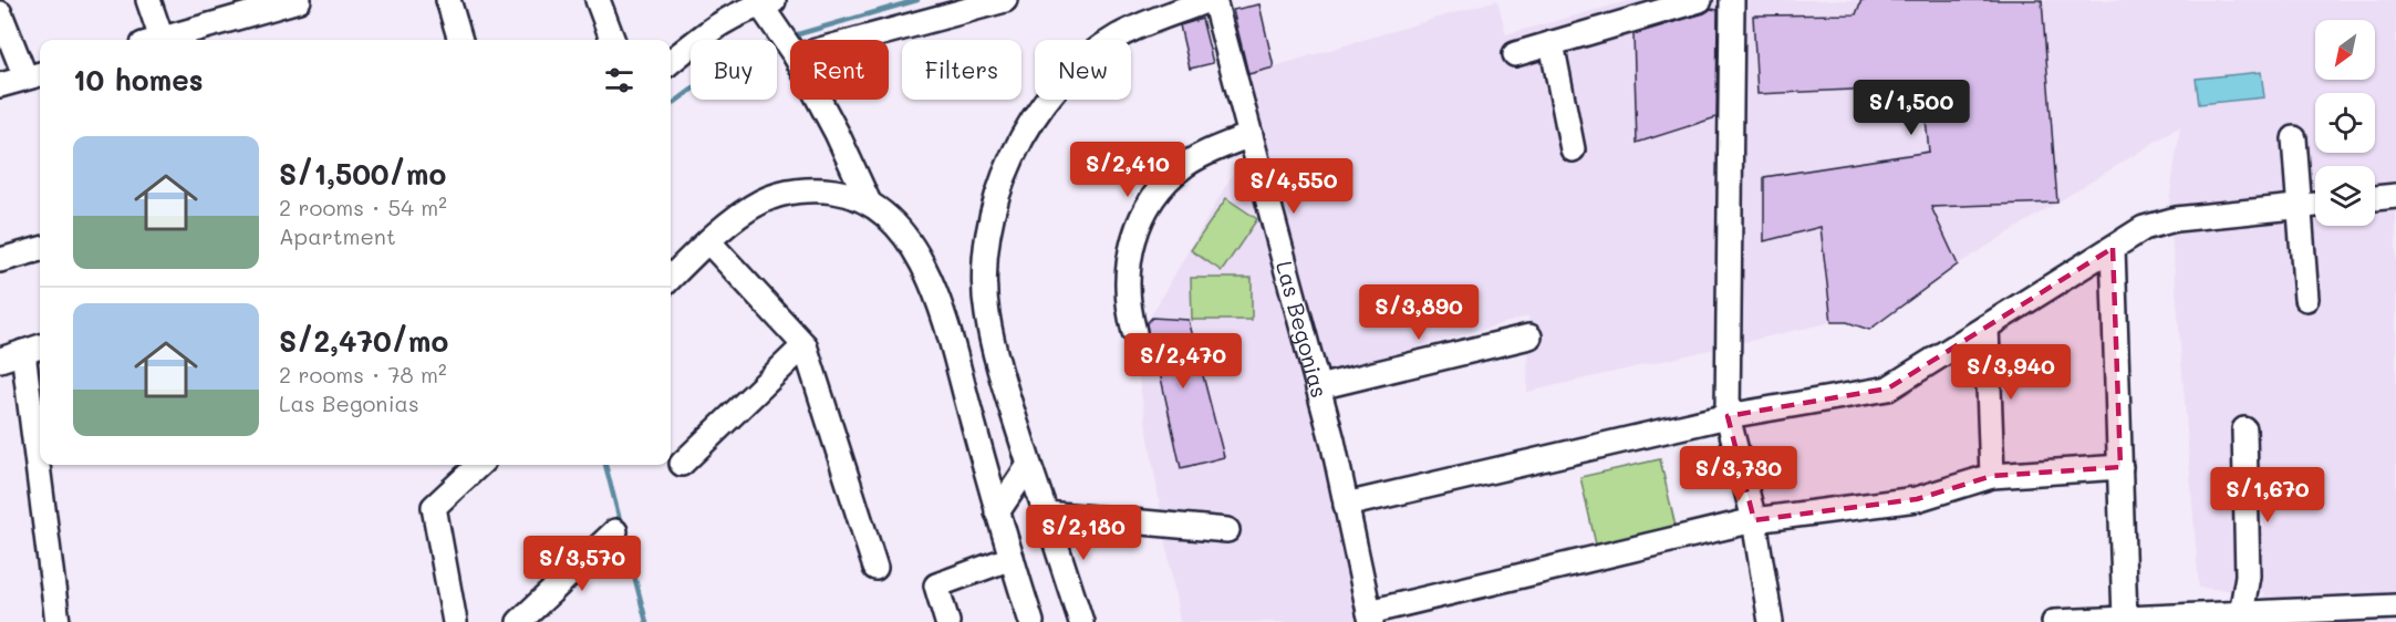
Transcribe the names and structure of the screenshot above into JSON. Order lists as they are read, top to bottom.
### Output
{
  "streets": {
    "street": ["Las Begonias"]
  },
  "north": "bottom left",
  "page": {
    "chip": [
      "Buy",
      "Rent",
      "Filters",
      "New"
    ],
    "heading": "10 homes",
    "price": [
      "S/1,500",
      "S/2,410",
      "S/4,550",
      "S/3,890",
      "S/2,470",
      "S/3,940",
      "S/3,730",
      "S/1,670",
      "S/2,180",
      "S/3,570"
    ],
    "list": [
      {
        "name": "S/1,500/mo",
        "note": "2 rooms · 54 m² · Apartment"
      },
      {
        "name": "S/2,470/mo",
        "note": "2 rooms · 78 m² · Las Begonias"
      }
    ]
  }
}
